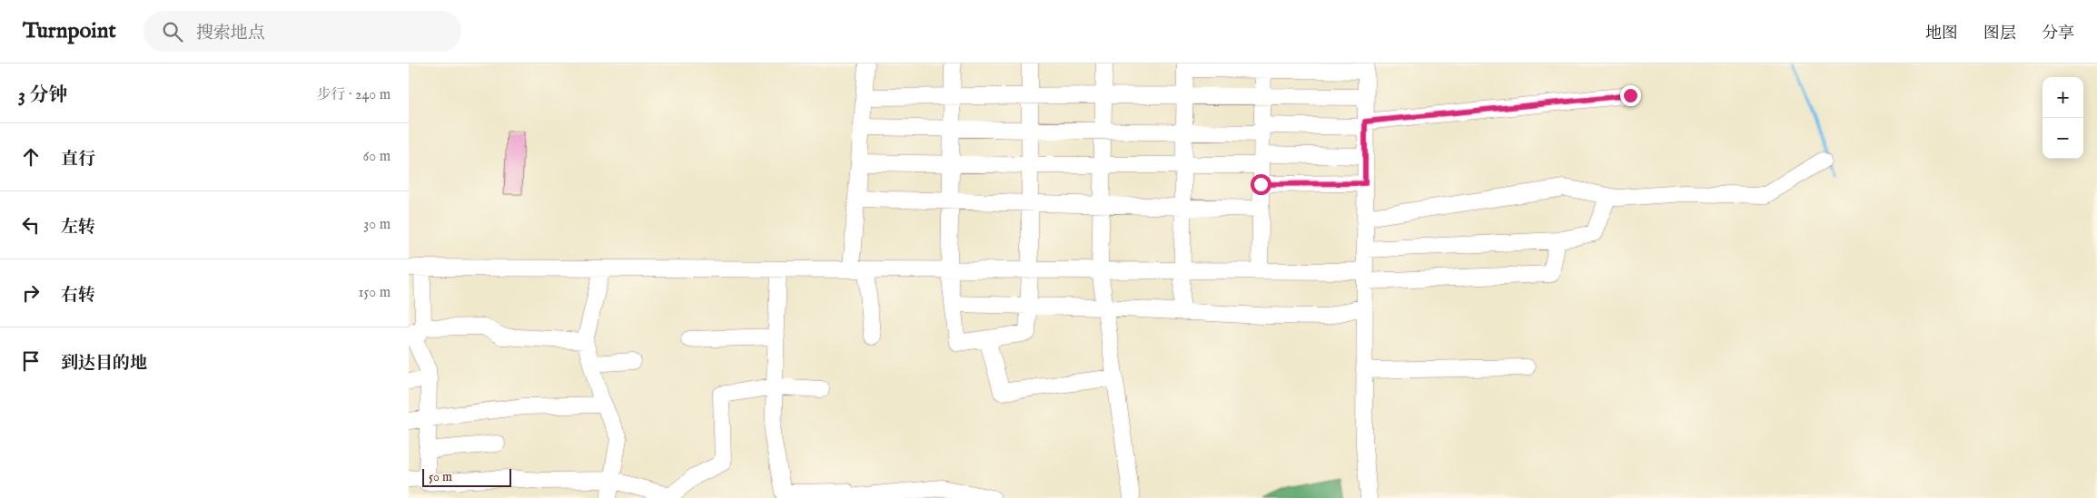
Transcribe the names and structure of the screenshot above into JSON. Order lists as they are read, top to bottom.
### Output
{
  "scale_bar": "50 m",
  "page": {
    "header": "Turnpoint",
    "search": "搜索地点",
    "nav": ["地图", "图层", "分享"],
    "heading": ["3 分钟", "步行 · 240 m"],
    "map_buttons": ["+", "−"],
    "list": [
      ["直行", "60 m"],
      ["左转", "30 m"],
      ["右转", "150 m"],
      "到达目的地"
    ],
    "scale": "50 m"
  }
}
